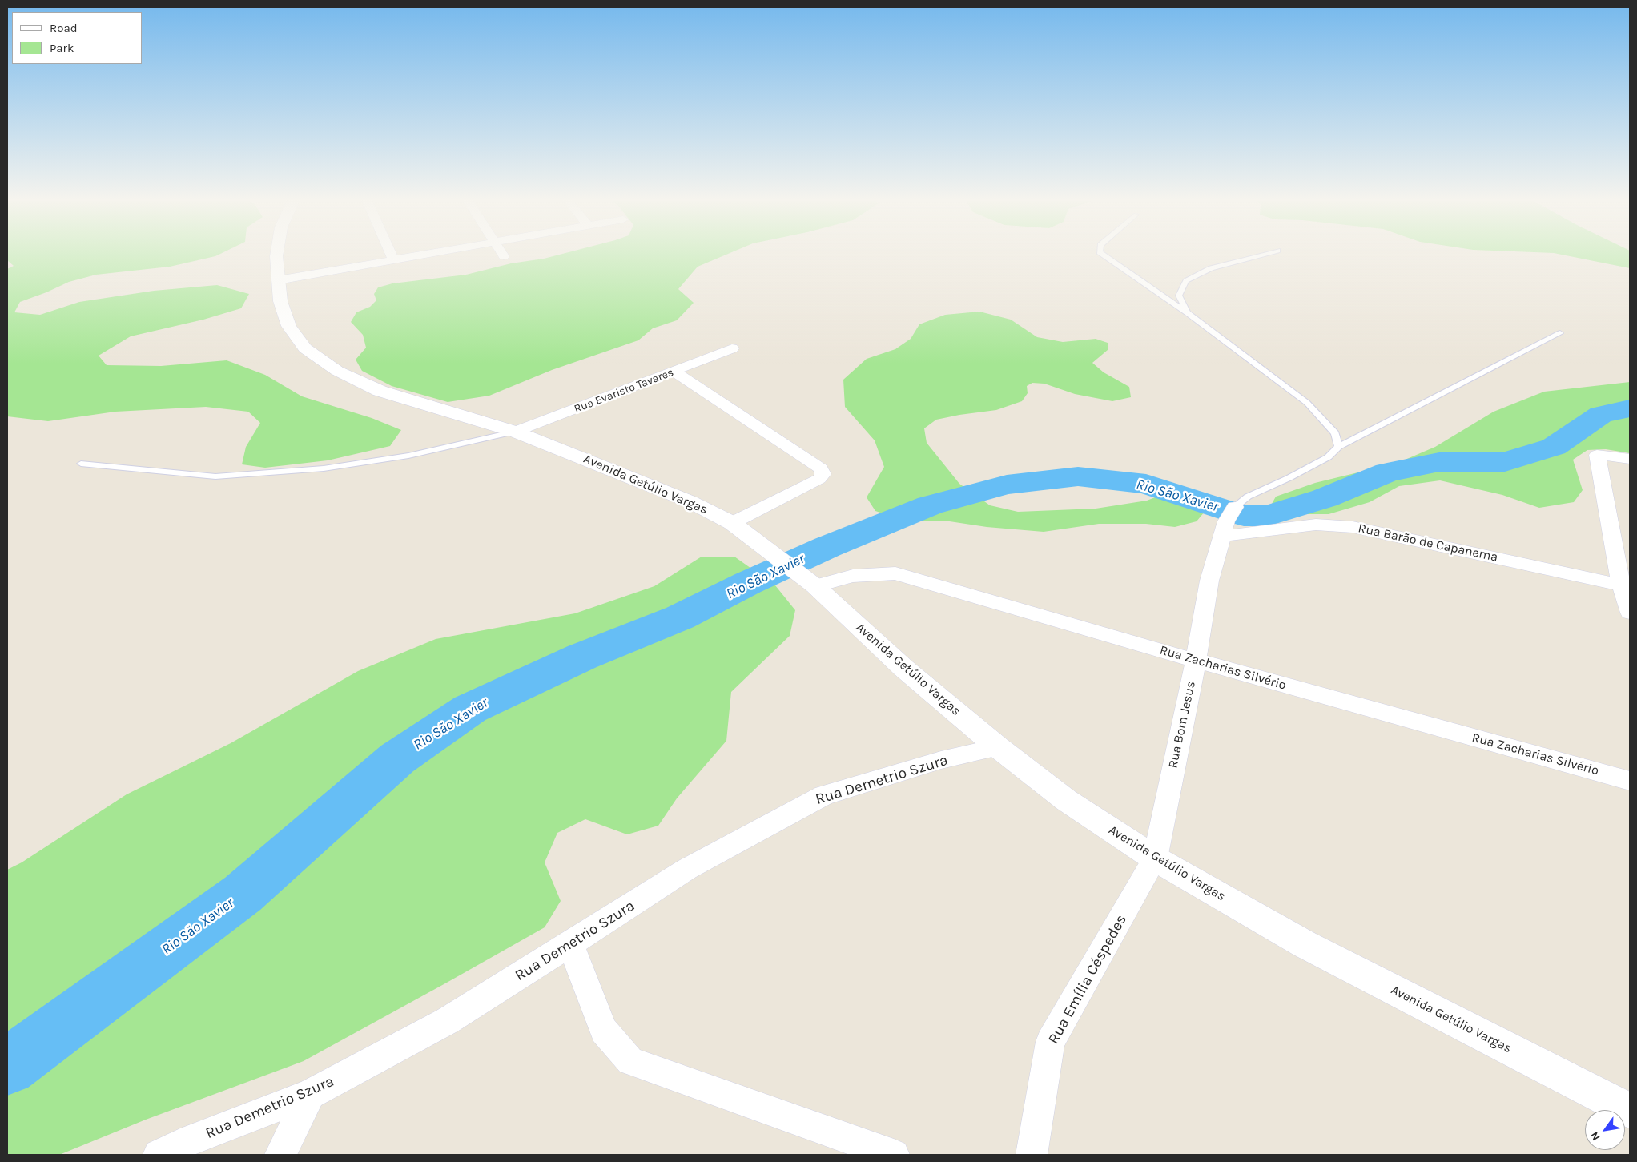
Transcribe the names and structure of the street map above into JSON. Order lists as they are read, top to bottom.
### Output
{
  "streets": {
    "street": [
      "Rua Evaristo Tavares",
      "Avenida Getúlio Vargas",
      "Rua Barão de Capanema",
      "Rua Zacharias Silvério",
      "Rua Bom Jesus",
      "Rua Demetrio Szura",
      "Rua Emília Céspedes"
    ]
  },
  "crossings": [
    ["Rua Evaristo Tavares", "Avenida Getúlio Vargas"],
    ["Avenida Getúlio Vargas", "Rua Zacharias Silvério"],
    ["Avenida Getúlio Vargas", "Rua Bom Jesus"],
    ["Avenida Getúlio Vargas", "Rua Demetrio Szura"],
    ["Avenida Getúlio Vargas", "Rua Emília Céspedes"],
    ["Rua Barão de Capanema", "Rua Bom Jesus"],
    ["Rua Zacharias Silvério", "Rua Bom Jesus"],
    ["Rua Bom Jesus", "Rua Emília Céspedes"]
  ],
  "water": ["Rio São Xavier"],
  "legend": ["Road", "Park"],
  "north": "bottom left"
}
